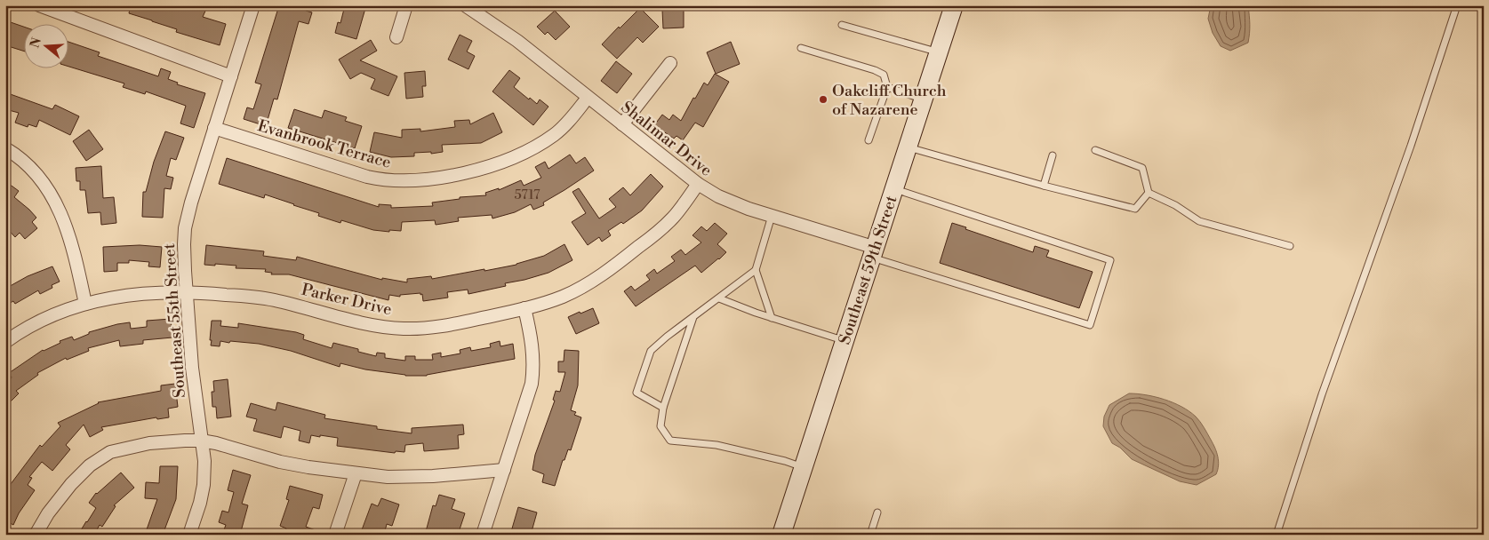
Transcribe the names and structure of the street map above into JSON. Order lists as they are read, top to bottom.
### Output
{
  "streets": {
    "main road": ["Southeast 59th Street"],
    "street": [
      "Shalimar Drive",
      "Evanbrook Terrace",
      "Parker Drive",
      "Southeast 55th Street"
    ]
  },
  "crossings": [
    ["Shalimar Drive", "Evanbrook Terrace"],
    ["Shalimar Drive", "Southeast 59th Street"],
    ["Shalimar Drive", "Parker Drive"],
    ["Evanbrook Terrace", "Southeast 55th Street"],
    ["Parker Drive", "Southeast 55th Street"]
  ],
  "places": ["Oakcliff Church of Nazarene"],
  "house_numbers": ["5717"],
  "north": "left"
}
